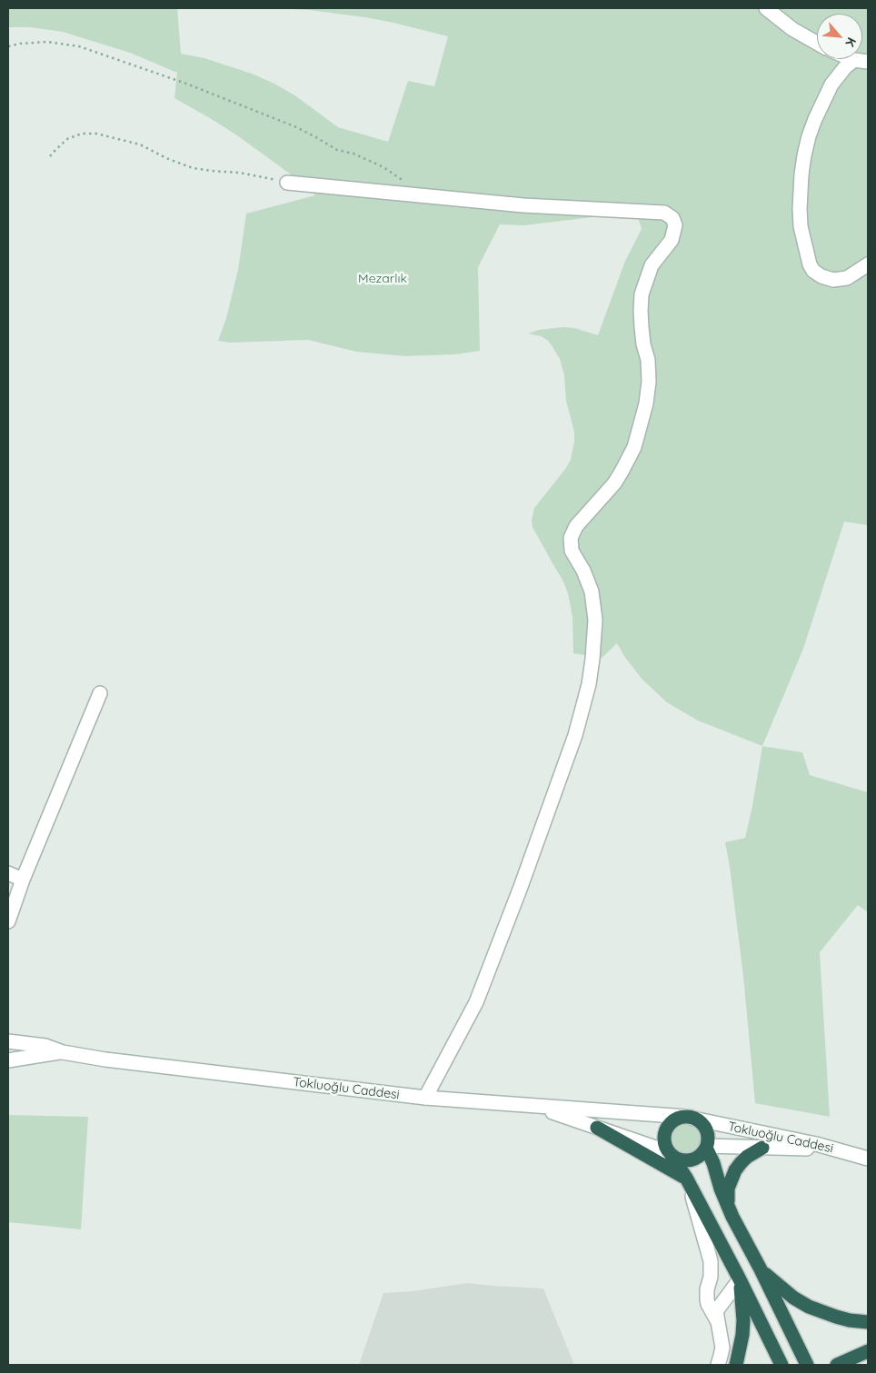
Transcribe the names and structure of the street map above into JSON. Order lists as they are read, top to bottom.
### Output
{
  "streets": {
    "street": ["Tokluoğlu Caddesi"]
  },
  "parks": ["Mezarlık"],
  "north": "bottom right"
}
